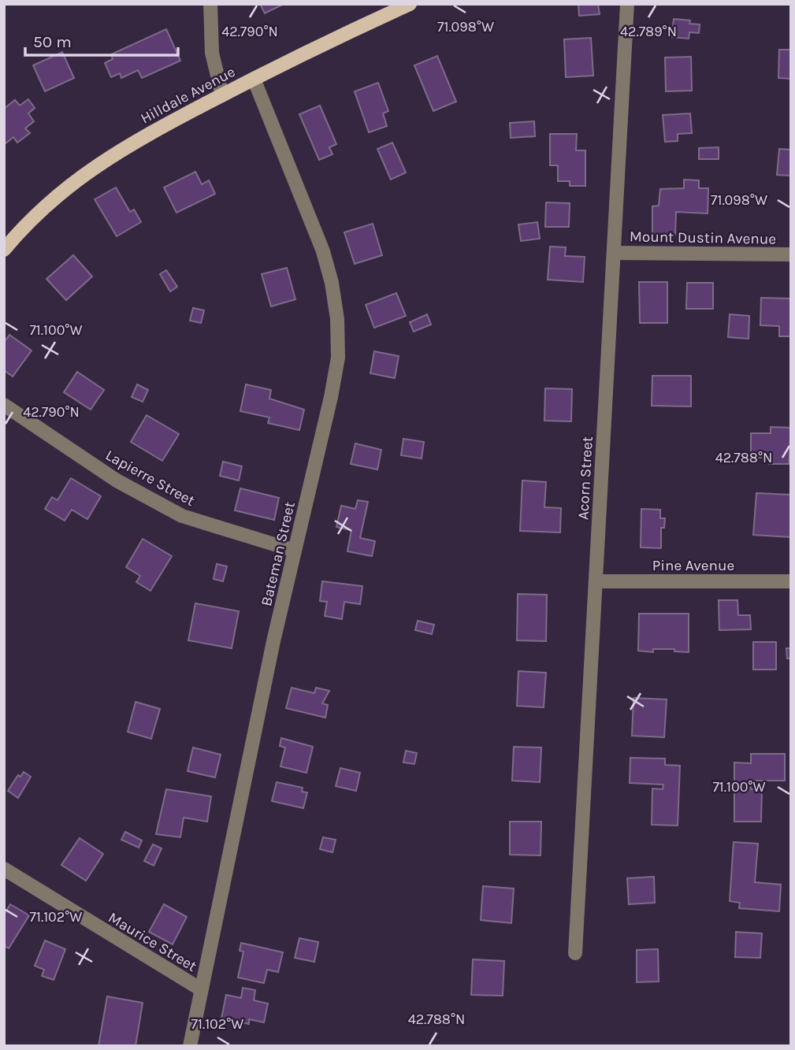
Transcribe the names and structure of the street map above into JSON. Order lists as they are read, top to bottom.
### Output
{
  "streets": {
    "main road": ["Hilldale Avenue"],
    "street": [
      "Mount Dustin Avenue",
      "Lapierre Street",
      "Acorn Street",
      "Bateman Street",
      "Pine Avenue",
      "Maurice Street"
    ]
  },
  "crossings": [
    ["Hilldale Avenue", "Bateman Street"],
    ["Mount Dustin Avenue", "Acorn Street"],
    ["Lapierre Street", "Bateman Street"],
    ["Acorn Street", "Pine Avenue"],
    ["Bateman Street", "Maurice Street"]
  ],
  "scale_bar": "50 m",
  "coordinates": [
    "71.098°W",
    "42.790°N",
    "42.789°N",
    "71.100°W",
    "42.788°N",
    "71.102°W"
  ]
}
